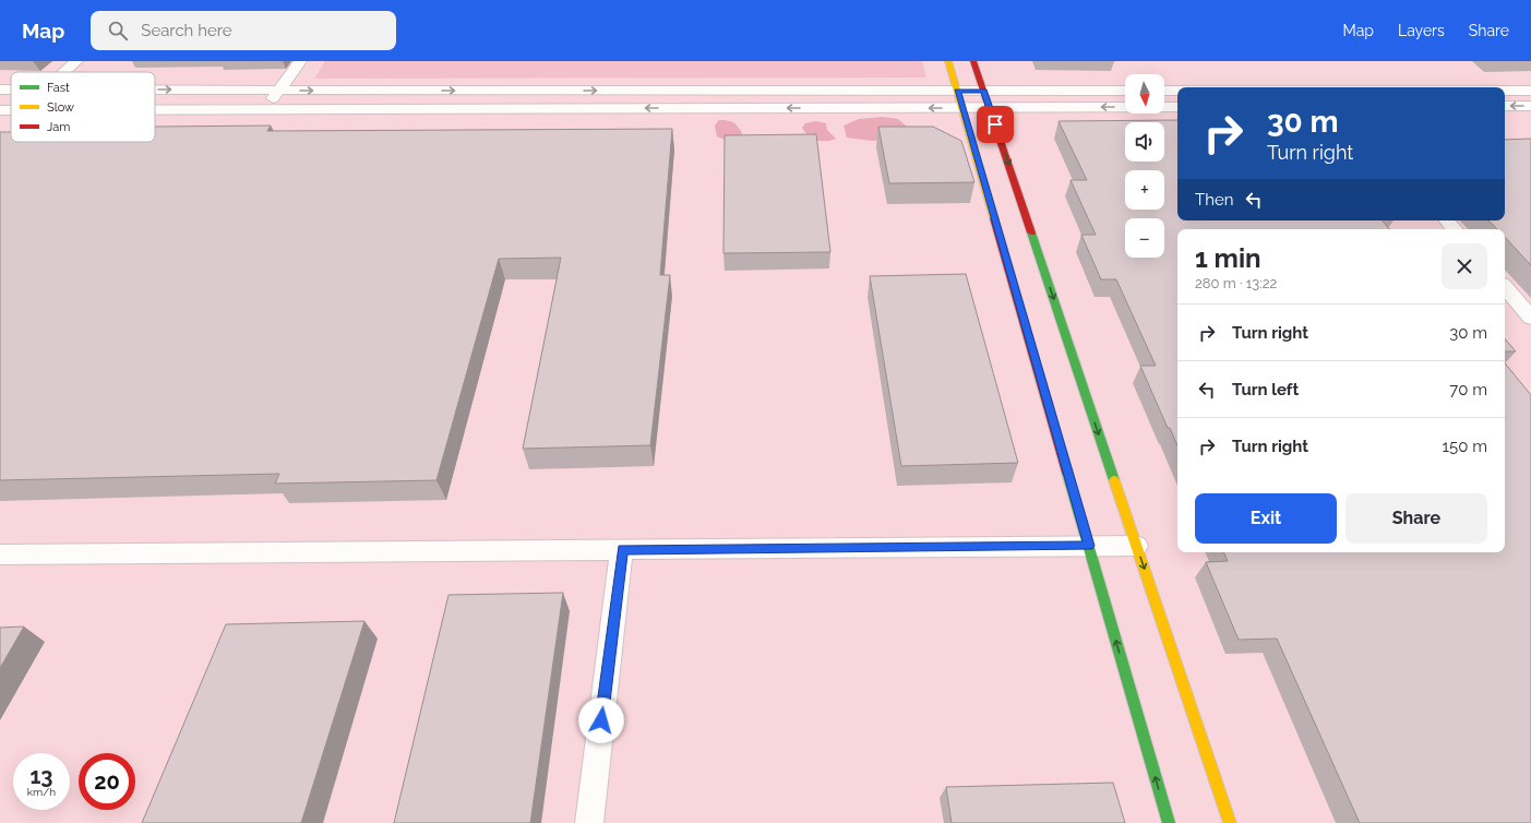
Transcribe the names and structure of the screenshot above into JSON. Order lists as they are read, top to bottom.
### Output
{
  "legend": ["Fast", "Slow", "Jam"],
  "north": "bottom",
  "page": {
    "header": "Map",
    "search": "Search here",
    "nav": ["Map", "Layers", "Share"],
    "map_buttons": ["+", "−"],
    "turn": ["30 m", "Turn right"],
    "then": "Then",
    "heading": ["1 min", "280 m · 13:22"],
    "list": [
      {
        "name": "Turn right",
        "value": "30 m"
      },
      {
        "name": "Turn left",
        "value": "70 m"
      },
      {
        "name": "Turn right",
        "value": "150 m"
      }
    ],
    "buttons": ["Exit", "Share"],
    "speed": "13 km/h",
    "limit": "20"
  }
}
